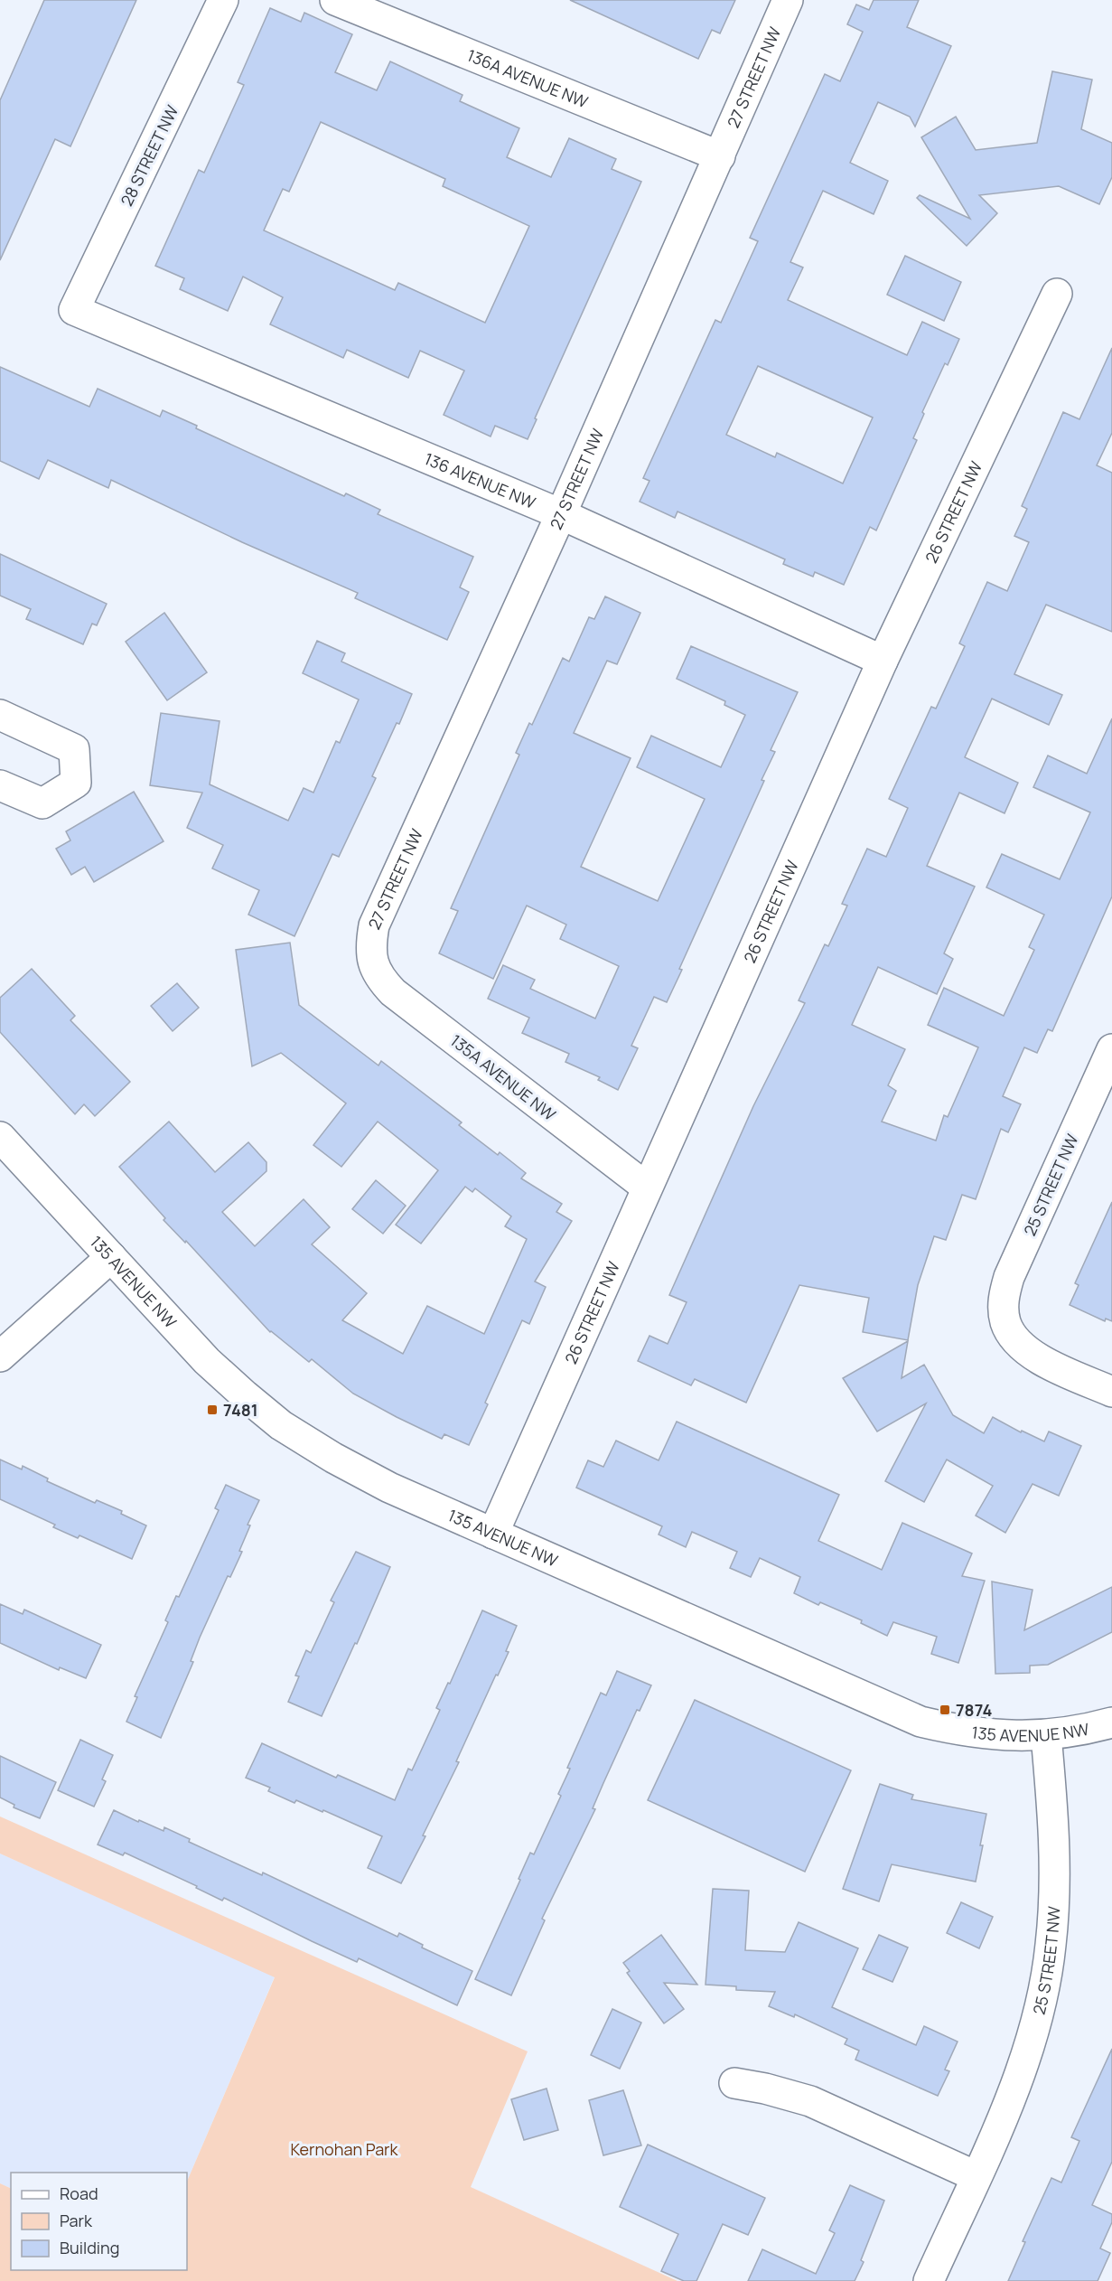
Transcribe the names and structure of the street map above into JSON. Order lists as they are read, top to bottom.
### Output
{
  "streets": {
    "street": [
      "27 STREET NW",
      "136A AVENUE NW",
      "28 STREET NW",
      "136 AVENUE NW",
      "26 STREET NW",
      "135A AVENUE NW",
      "25 STREET NW",
      "135 AVENUE NW"
    ]
  },
  "crossings": [
    ["27 STREET NW", "136A AVENUE NW"],
    ["27 STREET NW", "136 AVENUE NW"],
    ["27 STREET NW", "135A AVENUE NW"],
    ["28 STREET NW", "136 AVENUE NW"],
    ["136 AVENUE NW", "26 STREET NW"],
    ["26 STREET NW", "135A AVENUE NW"],
    ["26 STREET NW", "135 AVENUE NW"],
    ["25 STREET NW", "135 AVENUE NW"]
  ],
  "parks": ["Kernohan Park"],
  "places": {
    "transit": ["7481", "7874"]
  },
  "legend": ["Road", "Park", "Building"]
}
